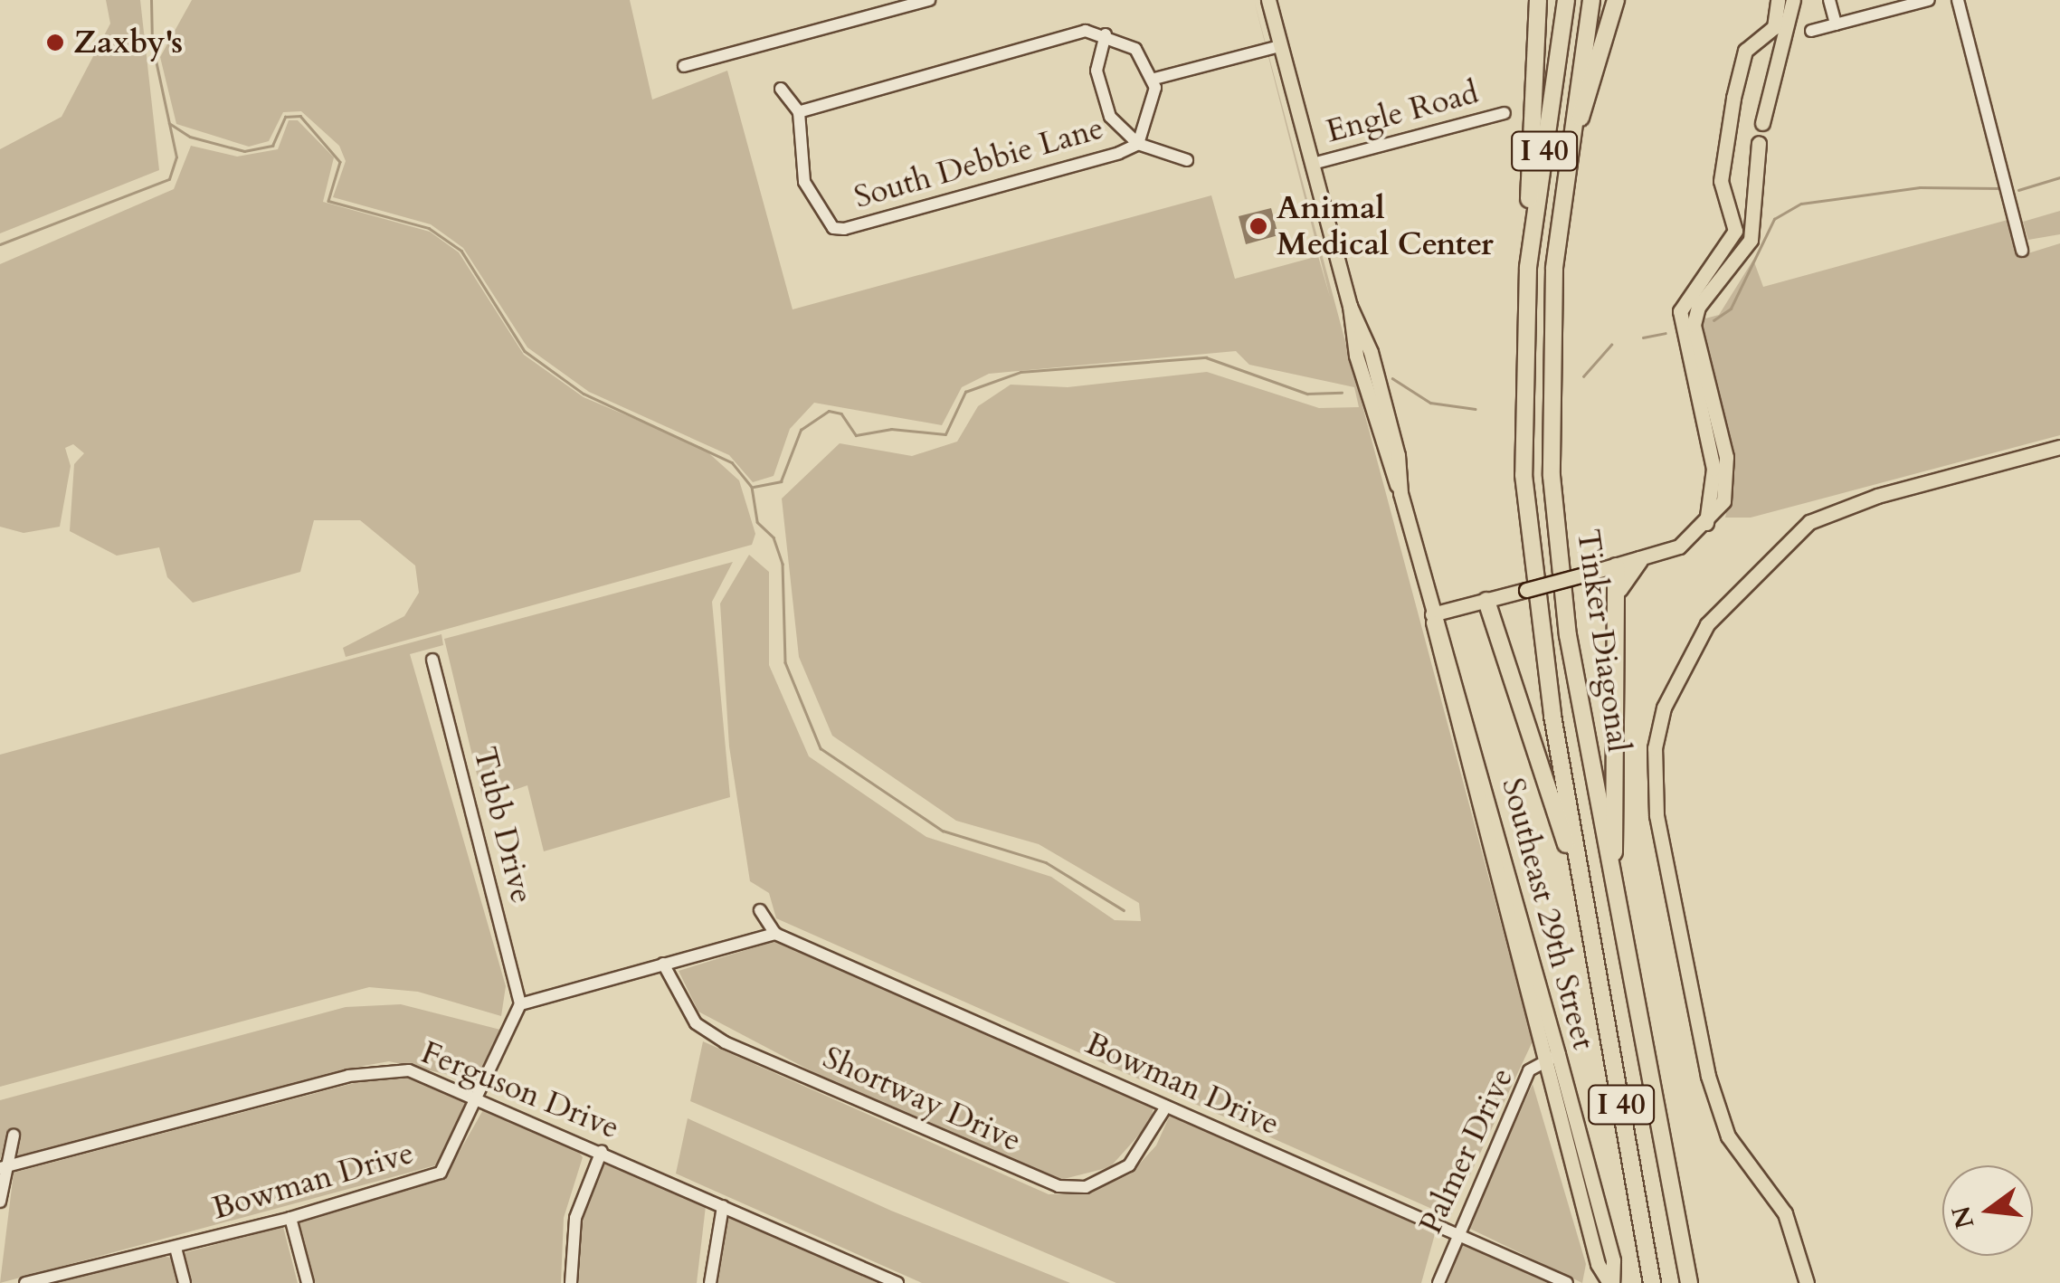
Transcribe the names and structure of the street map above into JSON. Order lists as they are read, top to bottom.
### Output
{
  "streets": {
    "highway": ["I 40", "Tinker Diagonal"],
    "main road": ["Southeast 29th Street"],
    "street": [
      "Engle Road",
      "South Debbie Lane",
      "Tubb Drive",
      "Bowman Drive",
      "Ferguson Drive",
      "Shortway Drive",
      "Palmer Drive"
    ]
  },
  "crossings": [
    ["Engle Road", "Southeast 29th Street"],
    ["Tubb Drive", "Bowman Drive"],
    ["Southeast 29th Street", "Palmer Drive"],
    ["Bowman Drive", "Ferguson Drive"],
    ["Bowman Drive", "Shortway Drive"],
    ["Bowman Drive", "Palmer Drive"]
  ],
  "places": ["Zaxby's", "Animal Medical Center"],
  "north": "left"
}
